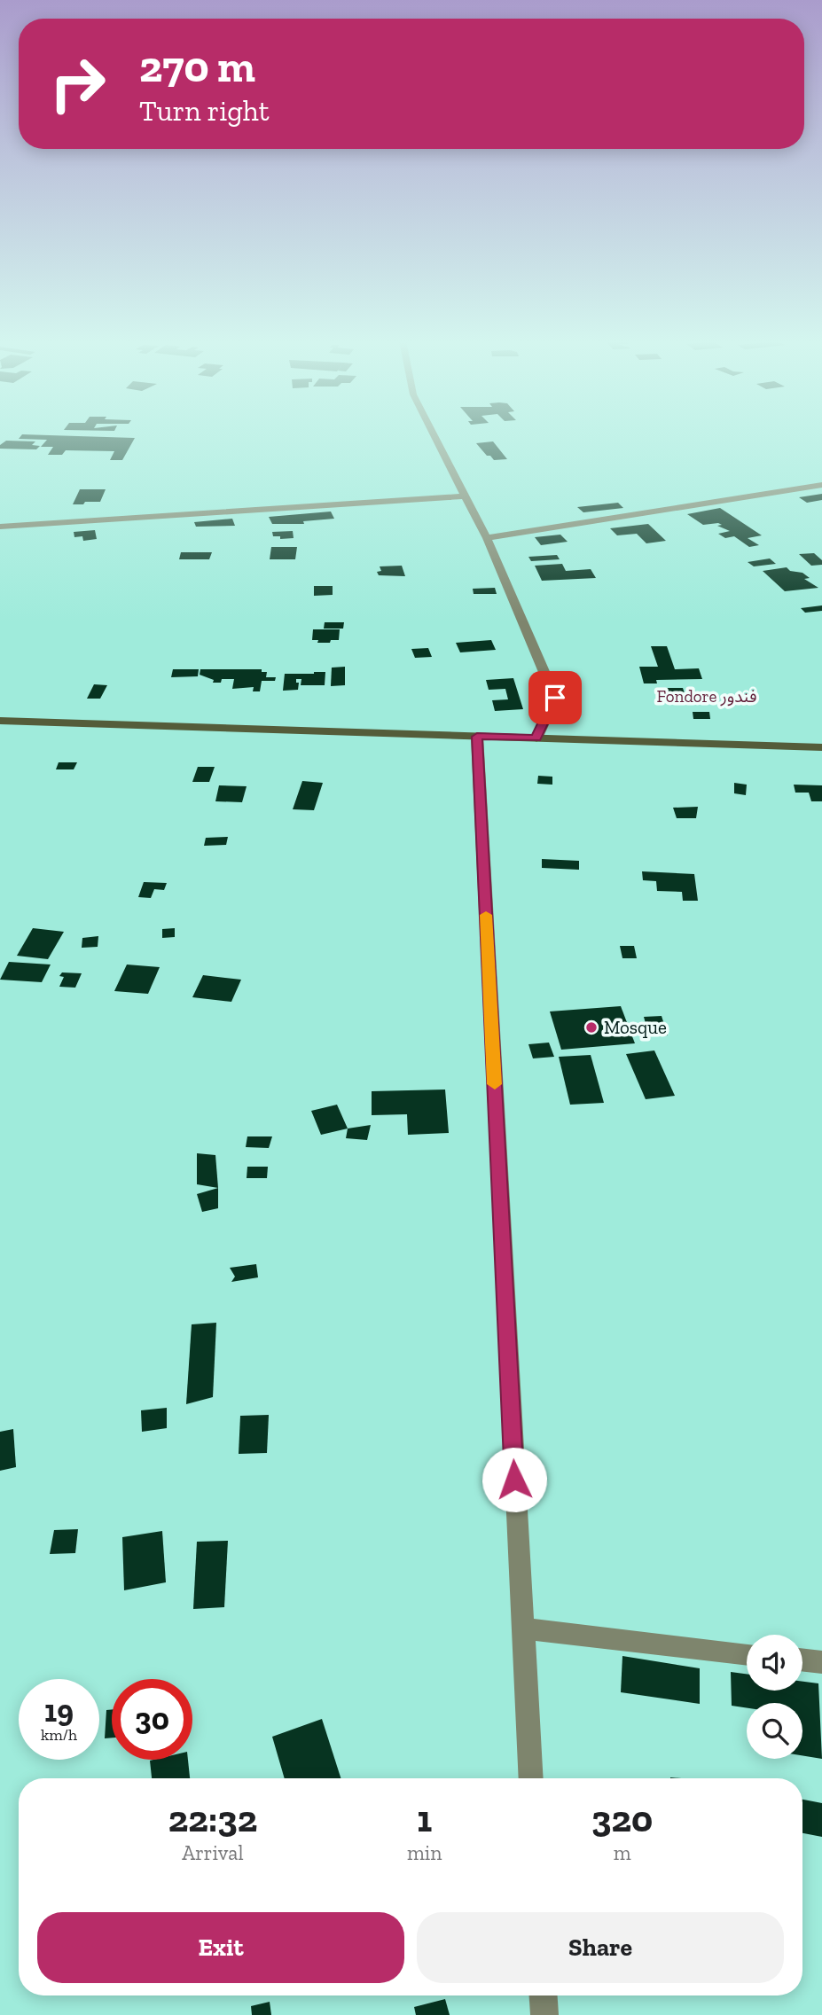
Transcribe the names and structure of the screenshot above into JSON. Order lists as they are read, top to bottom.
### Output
{
  "districts": ["Fondore فندور"],
  "places": ["Mosque"],
  "page": {
    "turn": ["270 m", "Turn right"],
    "speed": "19 km/h",
    "limit": "30",
    "eta": [
      "22:32",
      "Arrival",
      "1",
      "min",
      "320",
      "m"
    ],
    "buttons": ["Exit", "Share"]
  }
}
